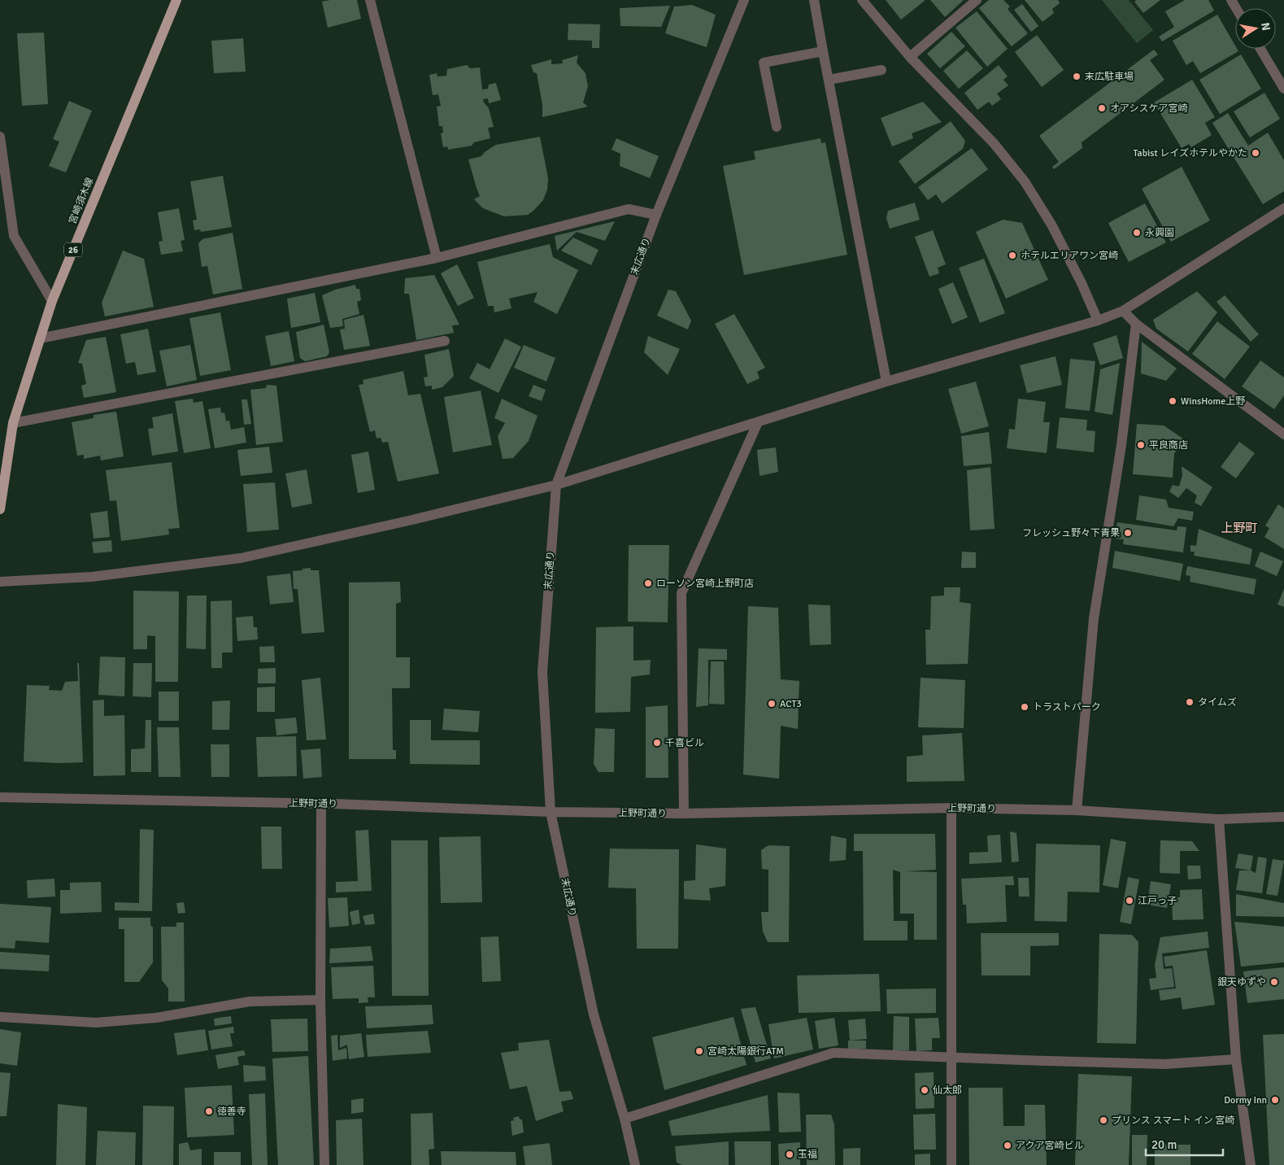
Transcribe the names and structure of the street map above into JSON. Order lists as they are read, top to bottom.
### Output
{
  "streets": {
    "main road": ["宮崎須木線", "26"],
    "street": ["末広通り", "上野町通り"]
  },
  "crossings": [
    ["末広通り", "上野町通り"]
  ],
  "districts": ["上野町"],
  "places": [
    "末広駐車場",
    "オアシスケア宮崎",
    "Tabist レイズホテルやかた",
    "永興園",
    "ホテルエリアワン宮崎",
    "WinsHome上野",
    "平良商店",
    "フレッシュ野々下青果",
    "ローソン宮崎上野町店",
    "タイムズ",
    "ACT3",
    "トラストパーク",
    "千喜ビル",
    "江戸っ子",
    "銀天ゆずや",
    "宮崎太陽銀行ATM",
    "仙太郎",
    "Dormy Inn",
    "徳善寺",
    "プリンス スマート イン 宮崎",
    "アクア宮崎ビル",
    "玉福"
  ],
  "scale_bar": "20 m",
  "north": "right"
}
